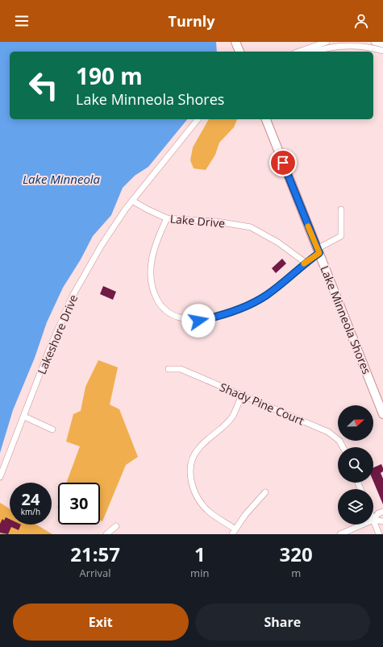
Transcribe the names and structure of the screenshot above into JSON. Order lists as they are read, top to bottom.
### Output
{
  "streets": {
    "main road": ["Lake Minneola Shores"],
    "street": ["Lake Drive", "Lakeshore Drive", "Shady Pine Court"]
  },
  "crossings": [
    ["Lake Drive", "Lakeshore Drive"]
  ],
  "water": ["Lake Minneola"],
  "north": "right",
  "page": {
    "header": "Turnly",
    "turn": ["190 m", "Lake Minneola Shores"],
    "speed": "24 km/h",
    "limit": "30",
    "eta": [
      "21:57",
      "Arrival",
      "1",
      "min",
      "320",
      "m"
    ],
    "buttons": ["Exit", "Share"]
  }
}
